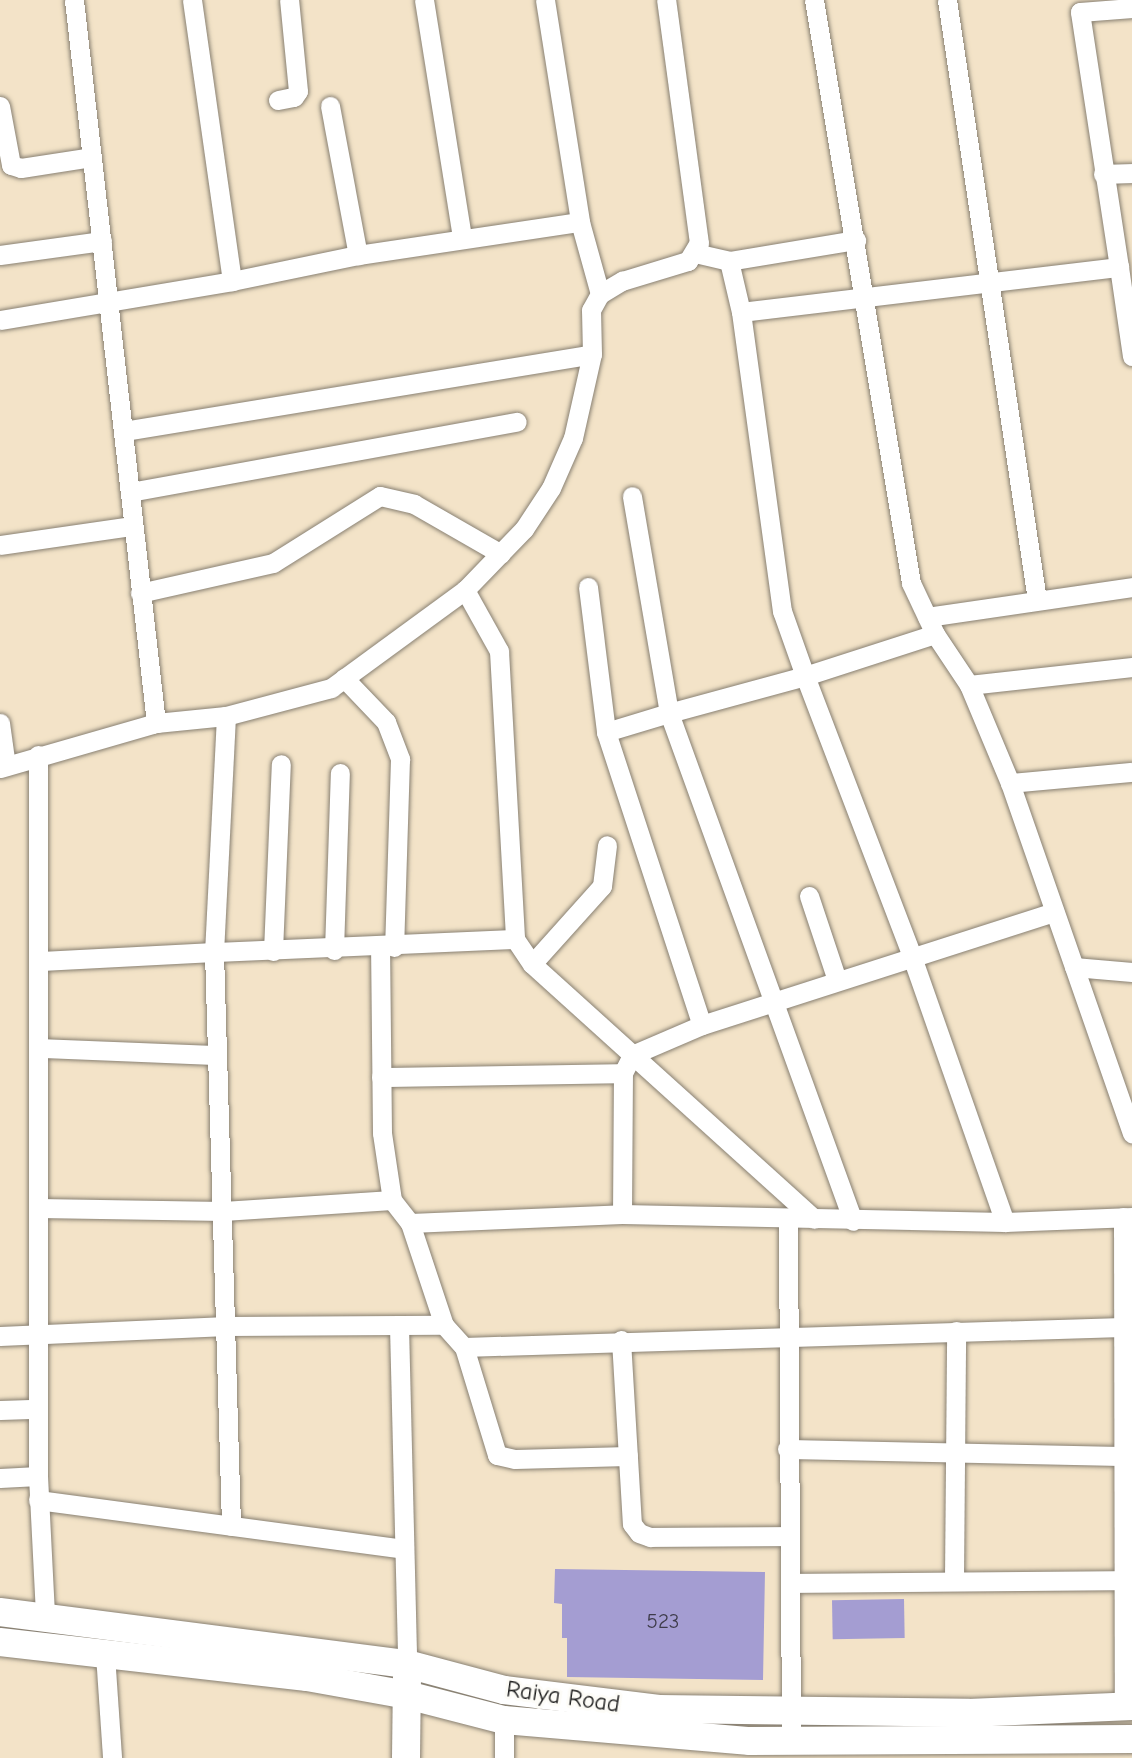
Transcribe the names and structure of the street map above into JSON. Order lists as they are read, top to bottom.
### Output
{
  "streets": {
    "street": ["Raiya Road"]
  },
  "house_numbers": ["523"]
}
